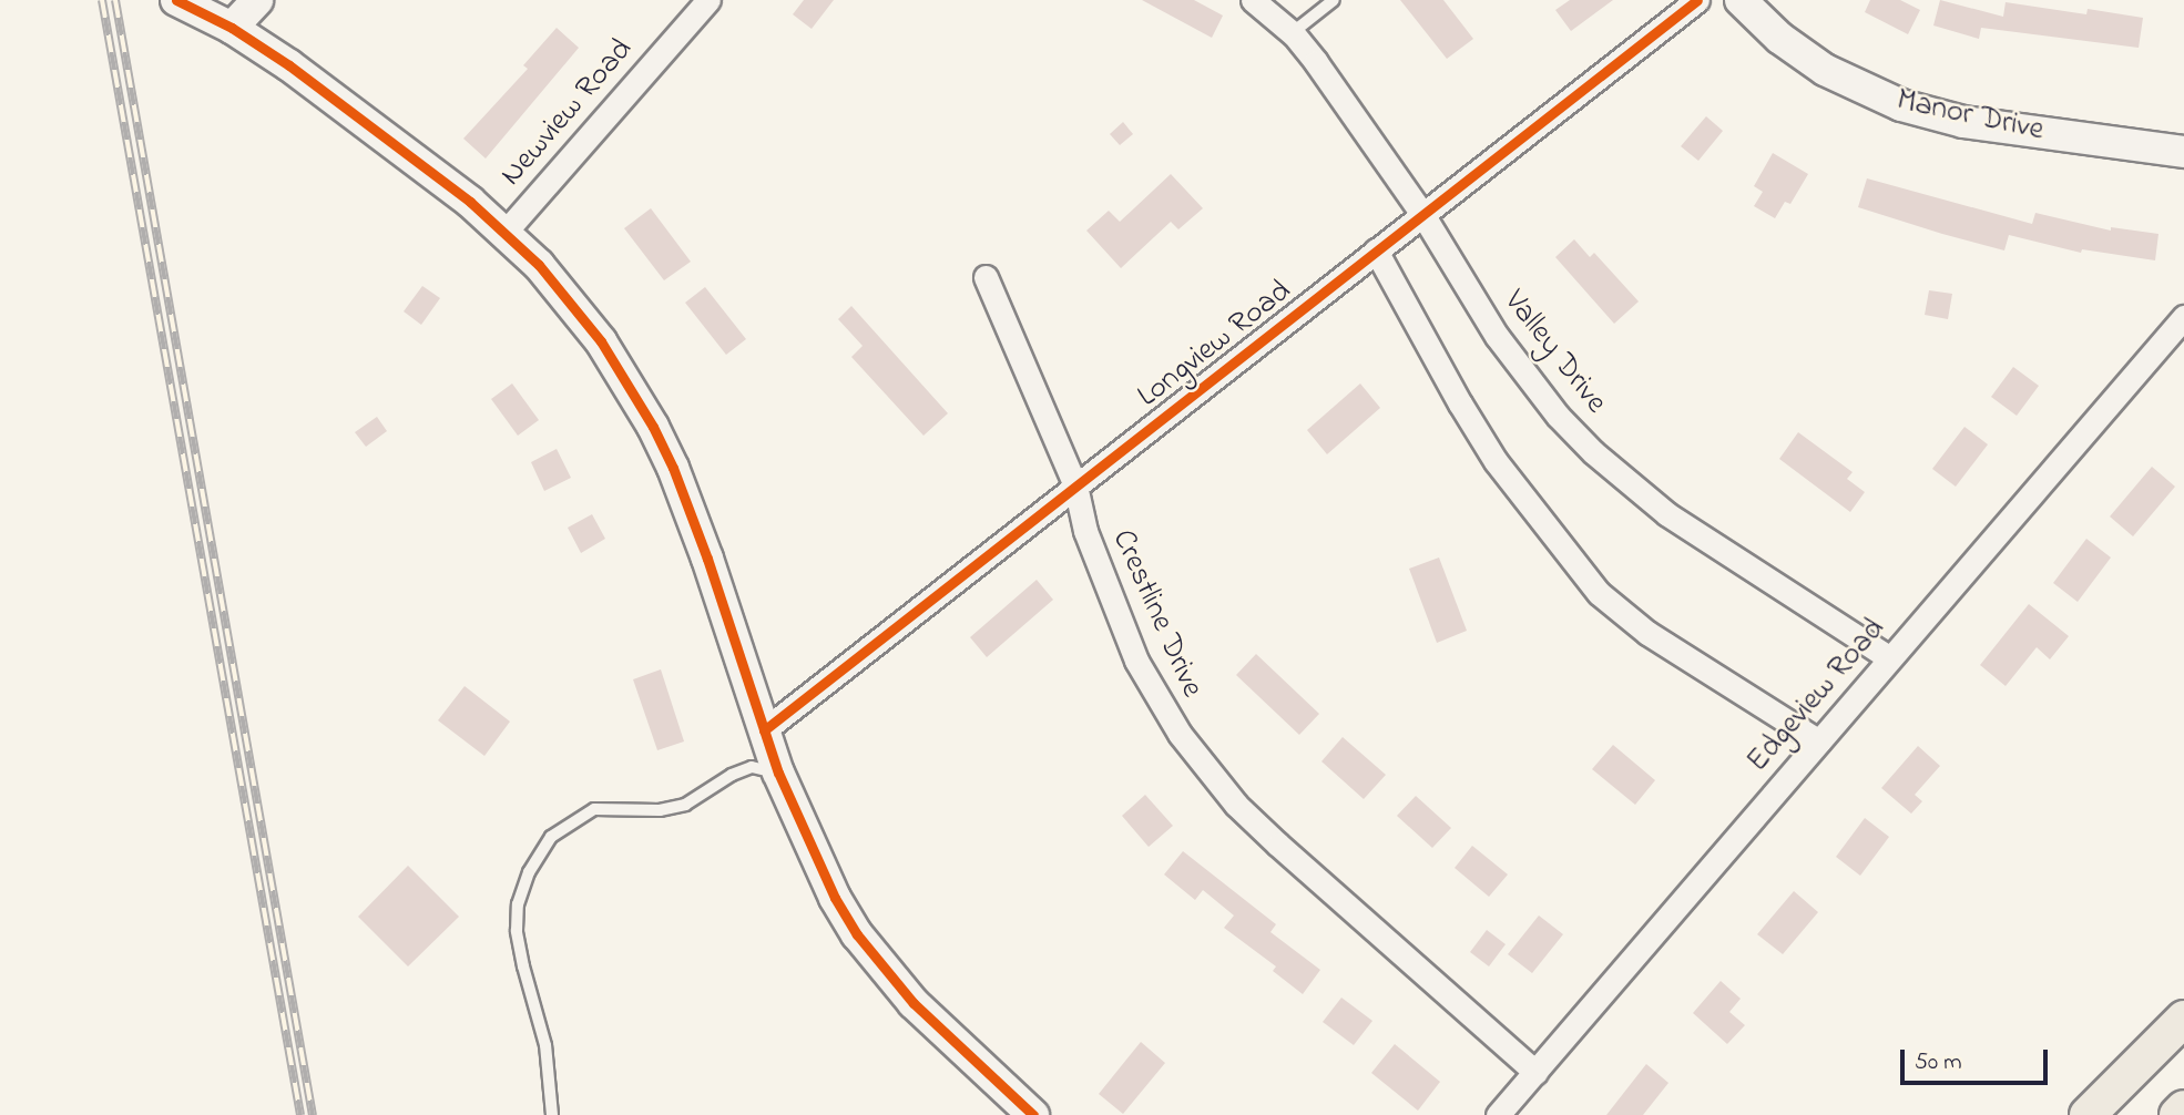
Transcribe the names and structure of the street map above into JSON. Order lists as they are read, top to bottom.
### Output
{
  "streets": {
    "street": [
      "Newview Road",
      "Manor Drive",
      "Longview Road",
      "Valley Drive",
      "Crestline Drive",
      "Edgeview Road"
    ]
  },
  "crossings": [
    ["Longview Road", "Valley Drive"],
    ["Longview Road", "Crestline Drive"],
    ["Valley Drive", "Edgeview Road"],
    ["Crestline Drive", "Edgeview Road"]
  ],
  "scale_bar": "50 m"
}
